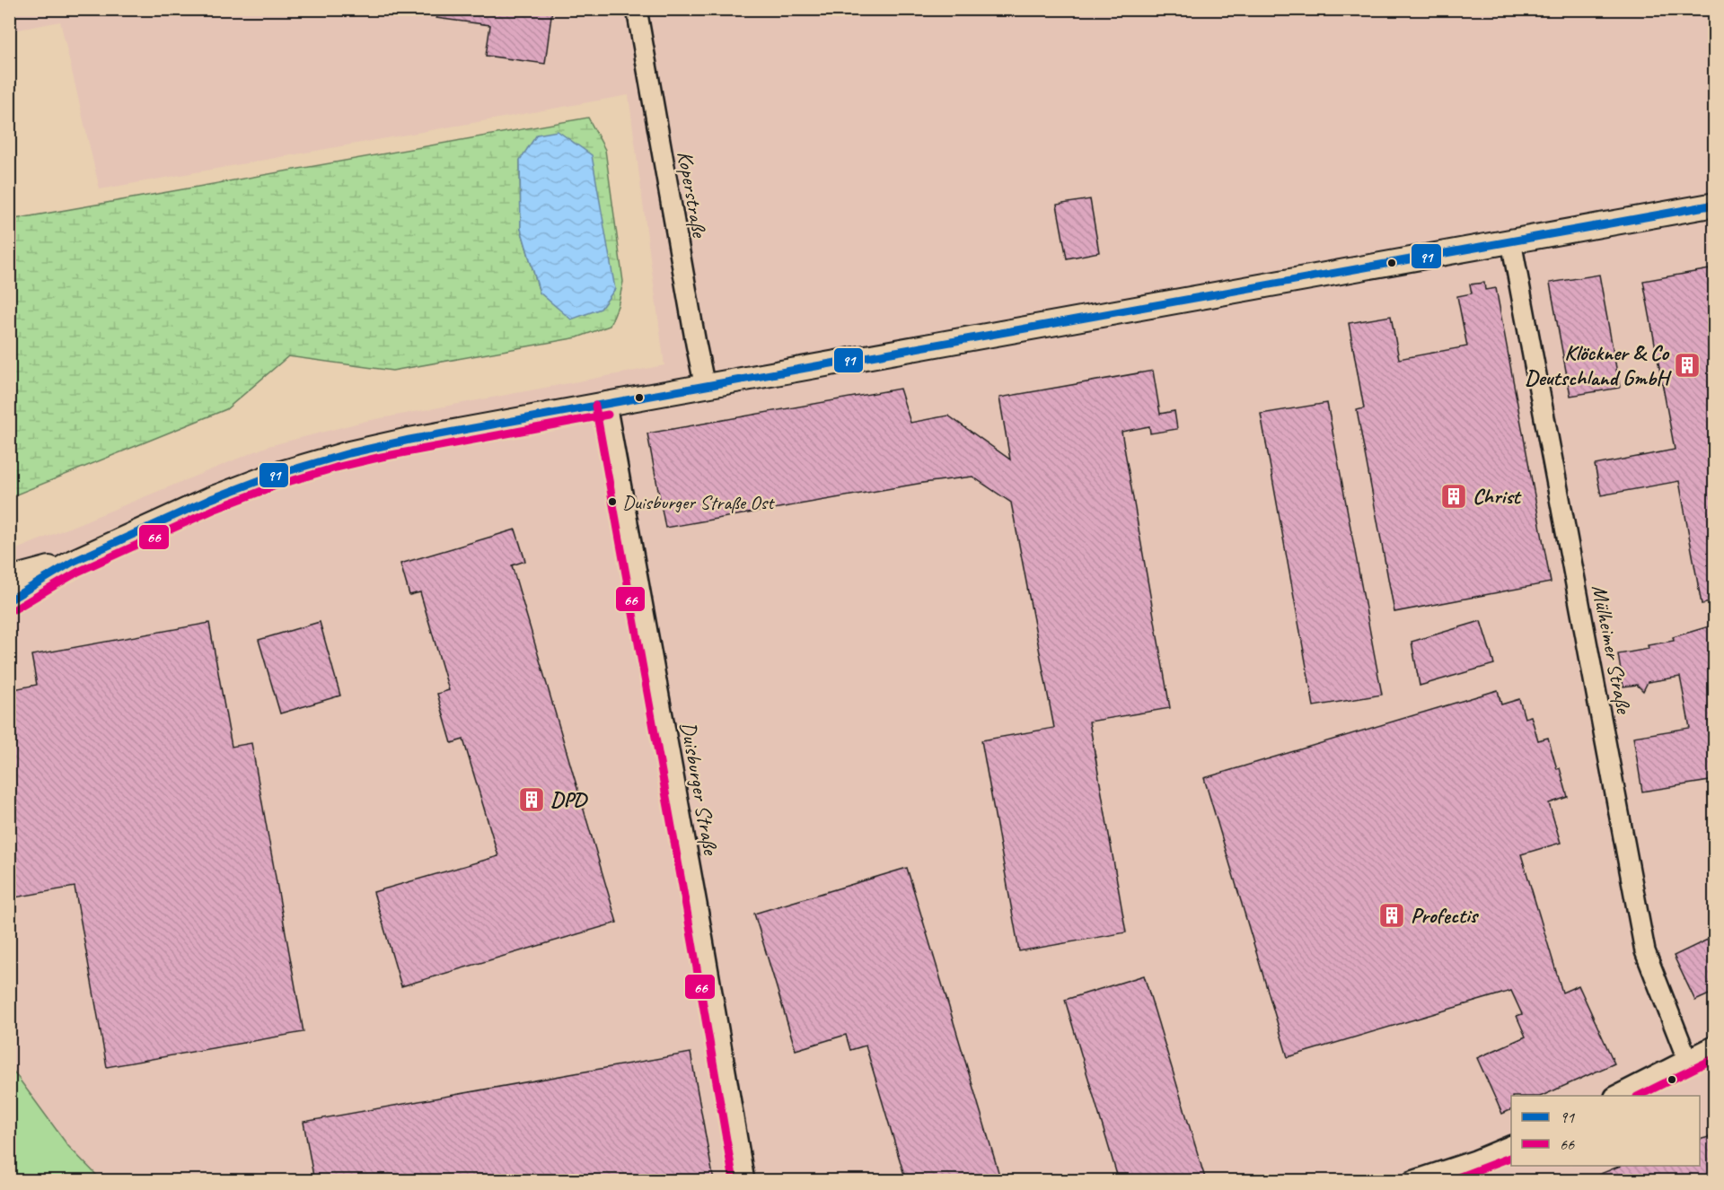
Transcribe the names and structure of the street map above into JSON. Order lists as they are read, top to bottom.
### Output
{
  "streets": {
    "street": ["Koperstraße", "Mülheimer Straße", "Duisburger Straße"]
  },
  "places": {
    "building": [
      "Klöckner & Co Deutschland GmbH",
      "Christ",
      "DPD",
      "Profectis"
    ],
    "other": ["Duisburger Straße Ost"]
  },
  "lines": ["transit line 91", "transit line 66"],
  "legend": ["91", "66"]
}
